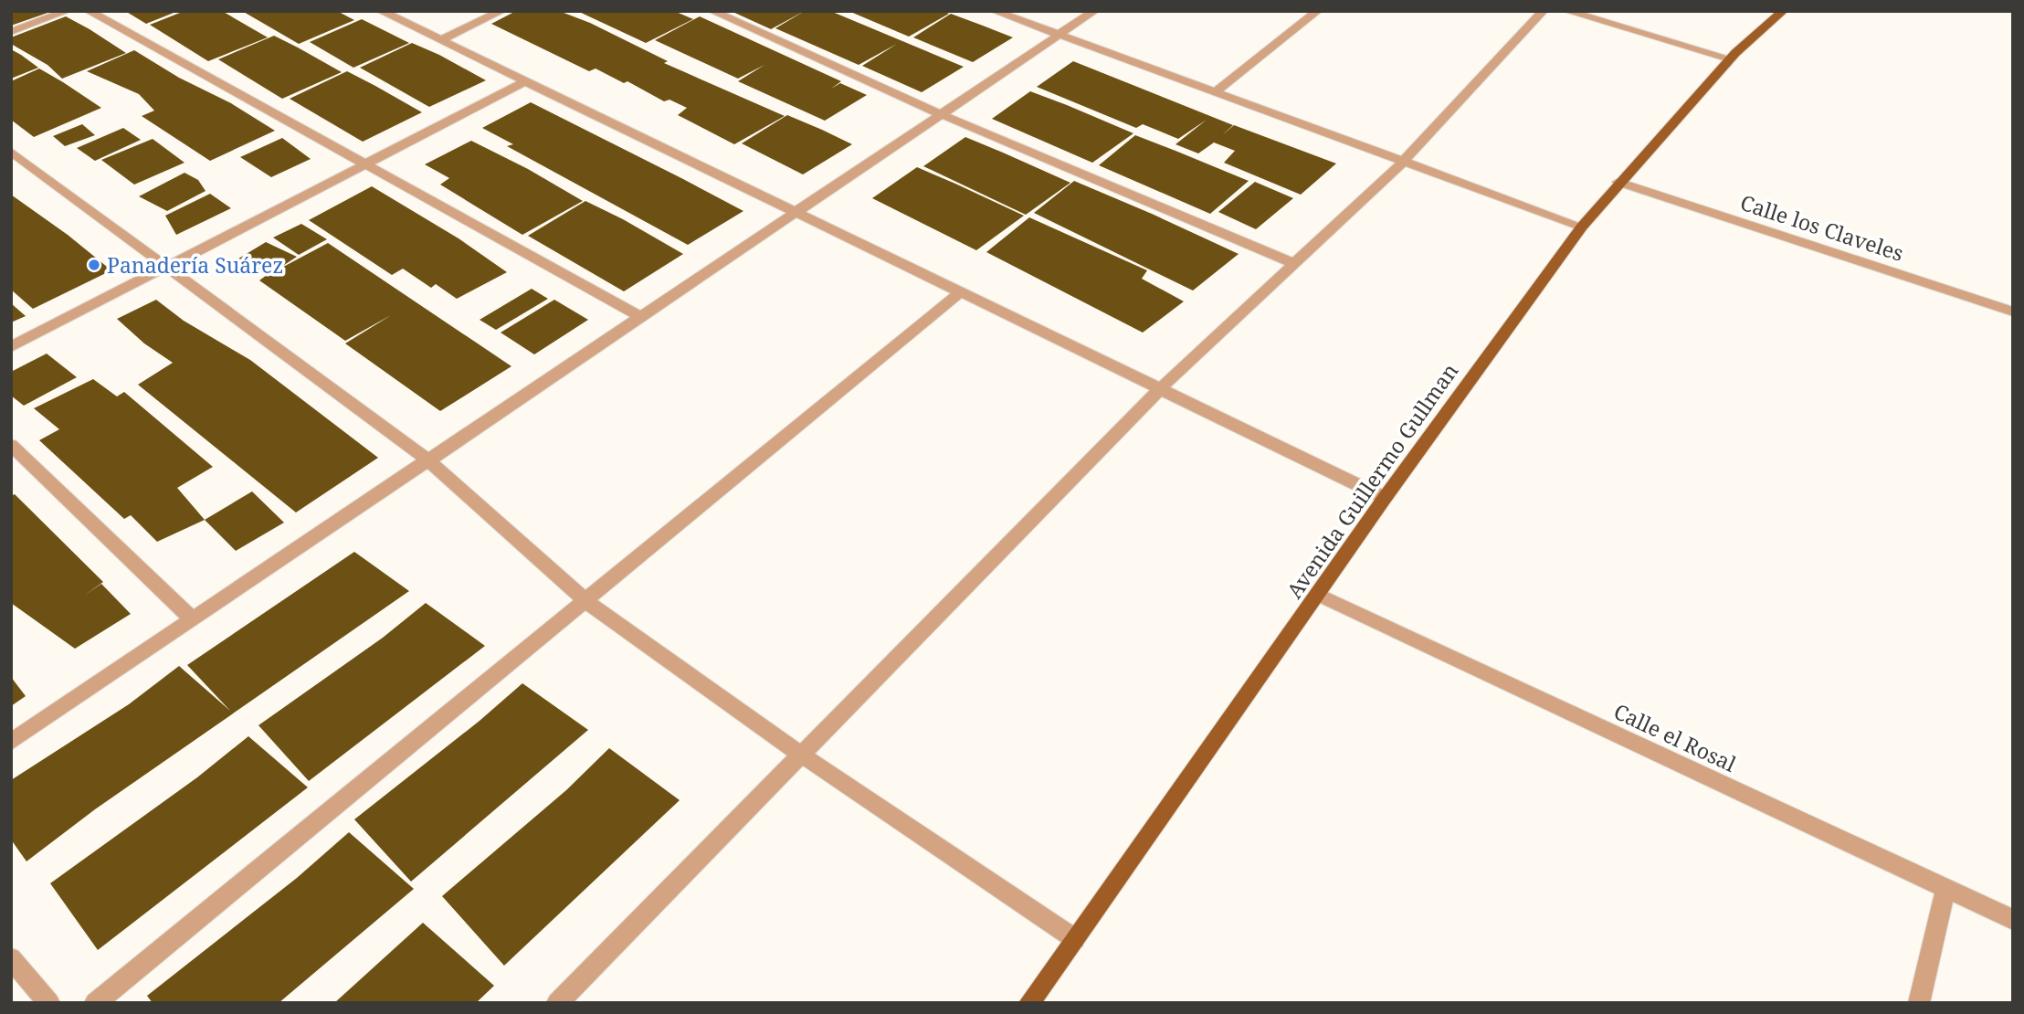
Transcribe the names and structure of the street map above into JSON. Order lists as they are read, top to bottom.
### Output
{
  "streets": {
    "main road": ["Avenida Guillermo Gullman"],
    "street": ["Calle los Claveles", "Calle el Rosal"]
  },
  "crossings": [
    ["Calle los Claveles", "Avenida Guillermo Gullman"],
    ["Avenida Guillermo Gullman", "Calle el Rosal"]
  ],
  "places": ["Panadería Suárez"]
}
